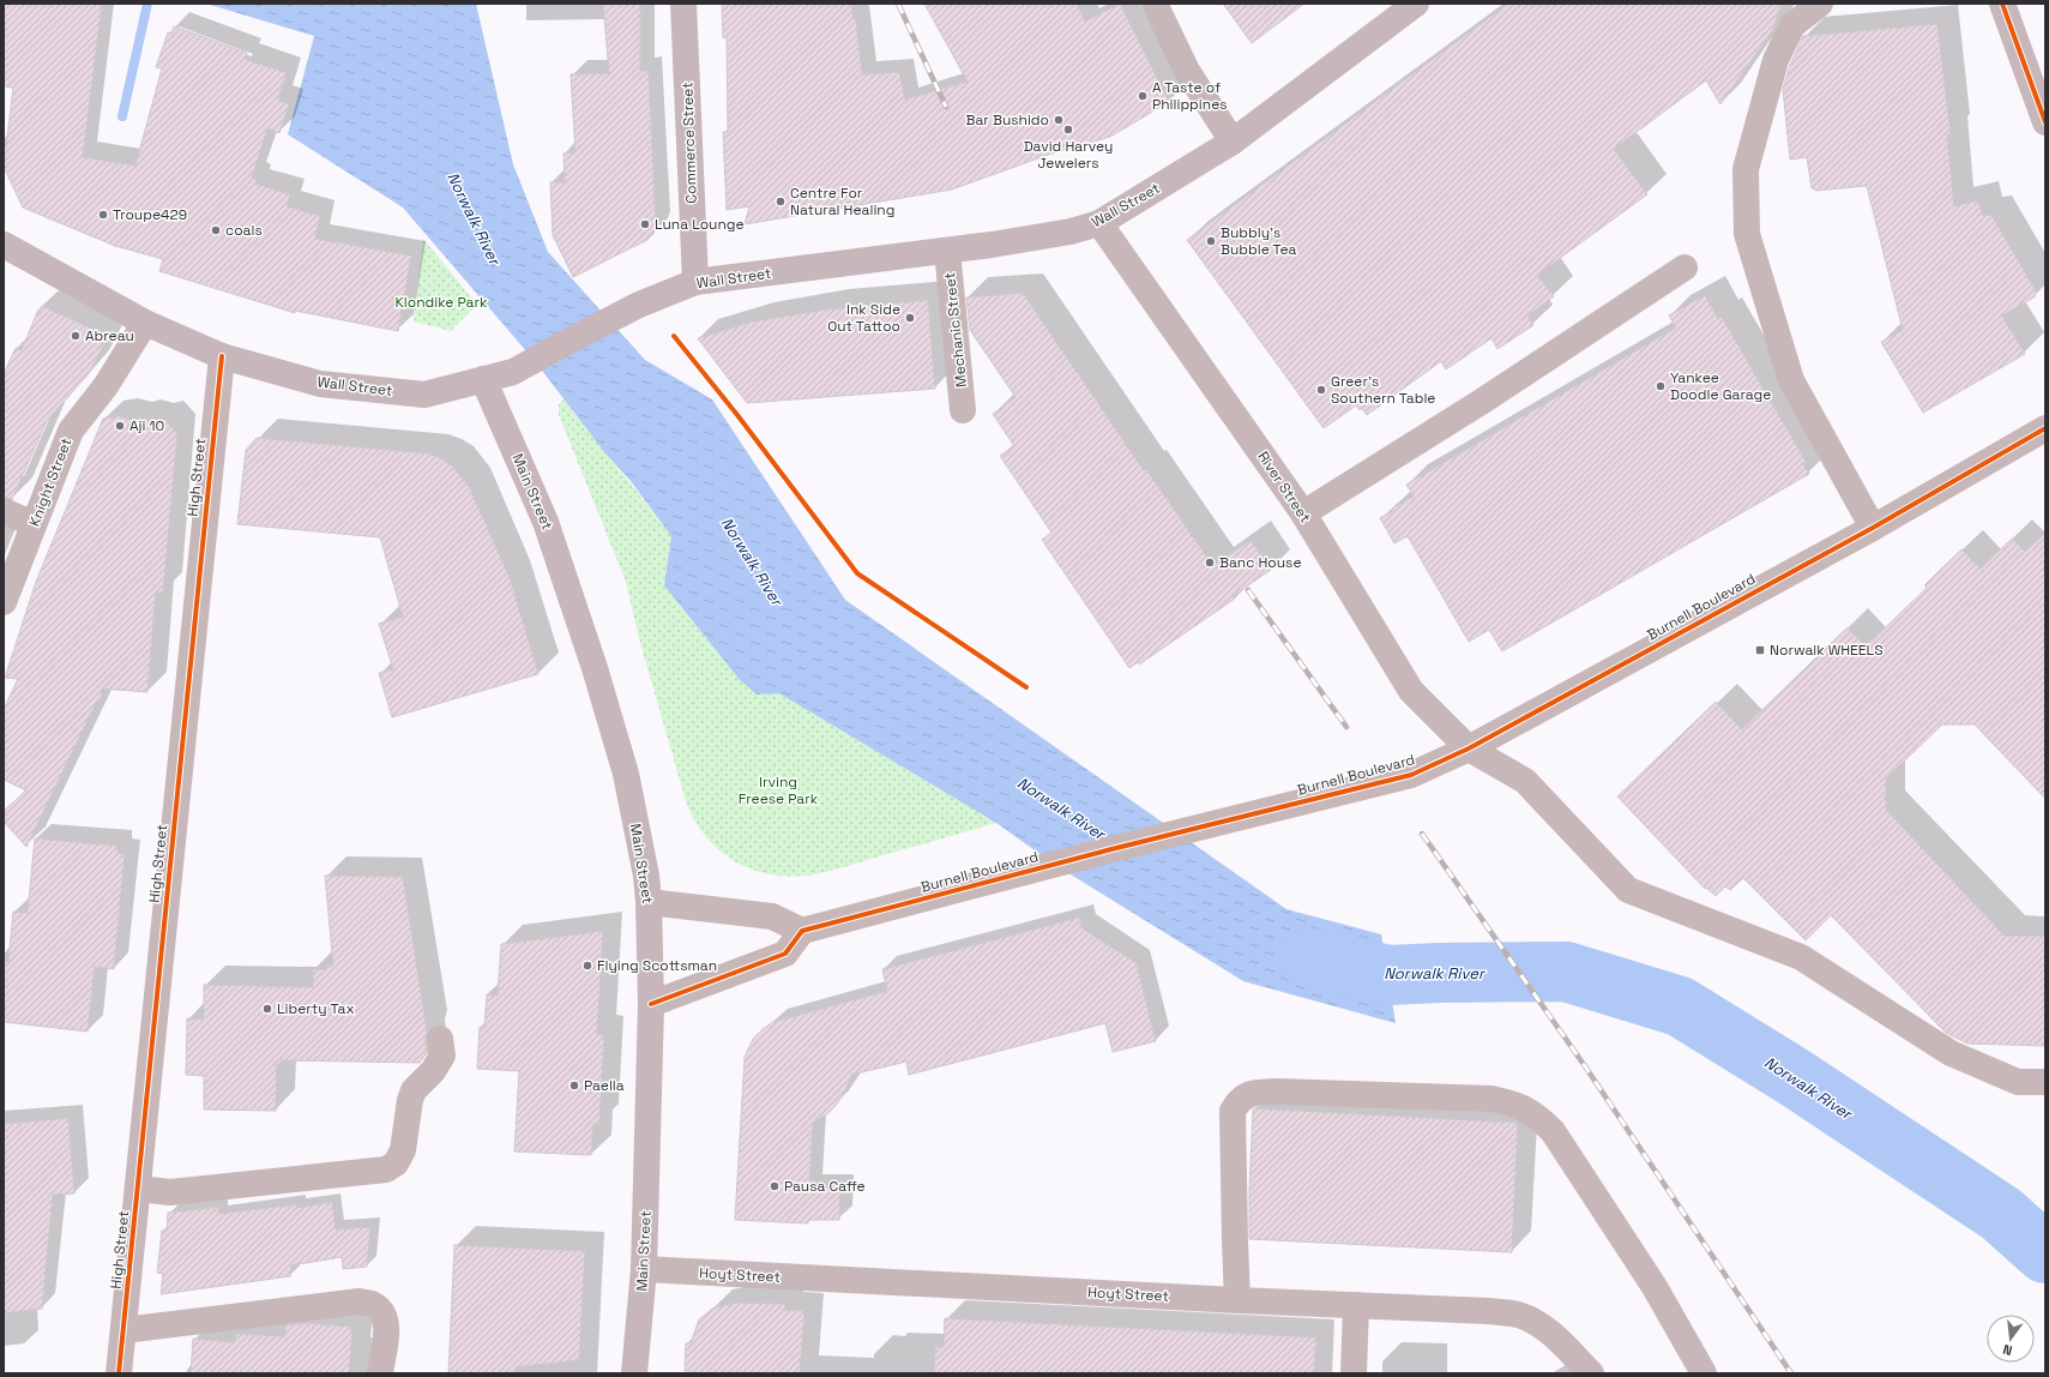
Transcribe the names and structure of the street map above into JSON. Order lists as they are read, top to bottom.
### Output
{
  "streets": {
    "main road": ["Commerce Street", "Wall Street", "Main Street"],
    "street": [
      "Mechanic Street",
      "High Street",
      "Knight Street",
      "River Street",
      "Burnell Boulevard",
      "Hoyt Street"
    ]
  },
  "crossings": [
    ["Commerce Street", "Wall Street"],
    ["Wall Street", "Mechanic Street"],
    ["Wall Street", "High Street"],
    ["Wall Street", "Knight Street"],
    ["Wall Street", "River Street"],
    ["Wall Street", "Main Street"],
    ["River Street", "Burnell Boulevard"],
    ["Main Street", "Hoyt Street"]
  ],
  "water": ["Norwalk River"],
  "parks": ["Klondike Park", "Irving Freese Park"],
  "places": {
    "other": [
      "A Taste of Philippines",
      "Bar Bushido",
      "David Harvey Jewelers",
      "Centre For Natural Healing",
      "Troupe429",
      "Luna Lounge",
      "coals",
      "Bubbly's Bubble Tea",
      "Ink Side Out Tattoo",
      "Abreau",
      "Yankee Doodle Garage",
      "Greer’s Southern Table",
      "Aji 10",
      "Banc House",
      "Flying Scottsman",
      "Liberty Tax",
      "Paella",
      "Pausa Caffe"
    ],
    "transit": ["Norwalk WHEELS"]
  },
  "north": "bottom"
}
